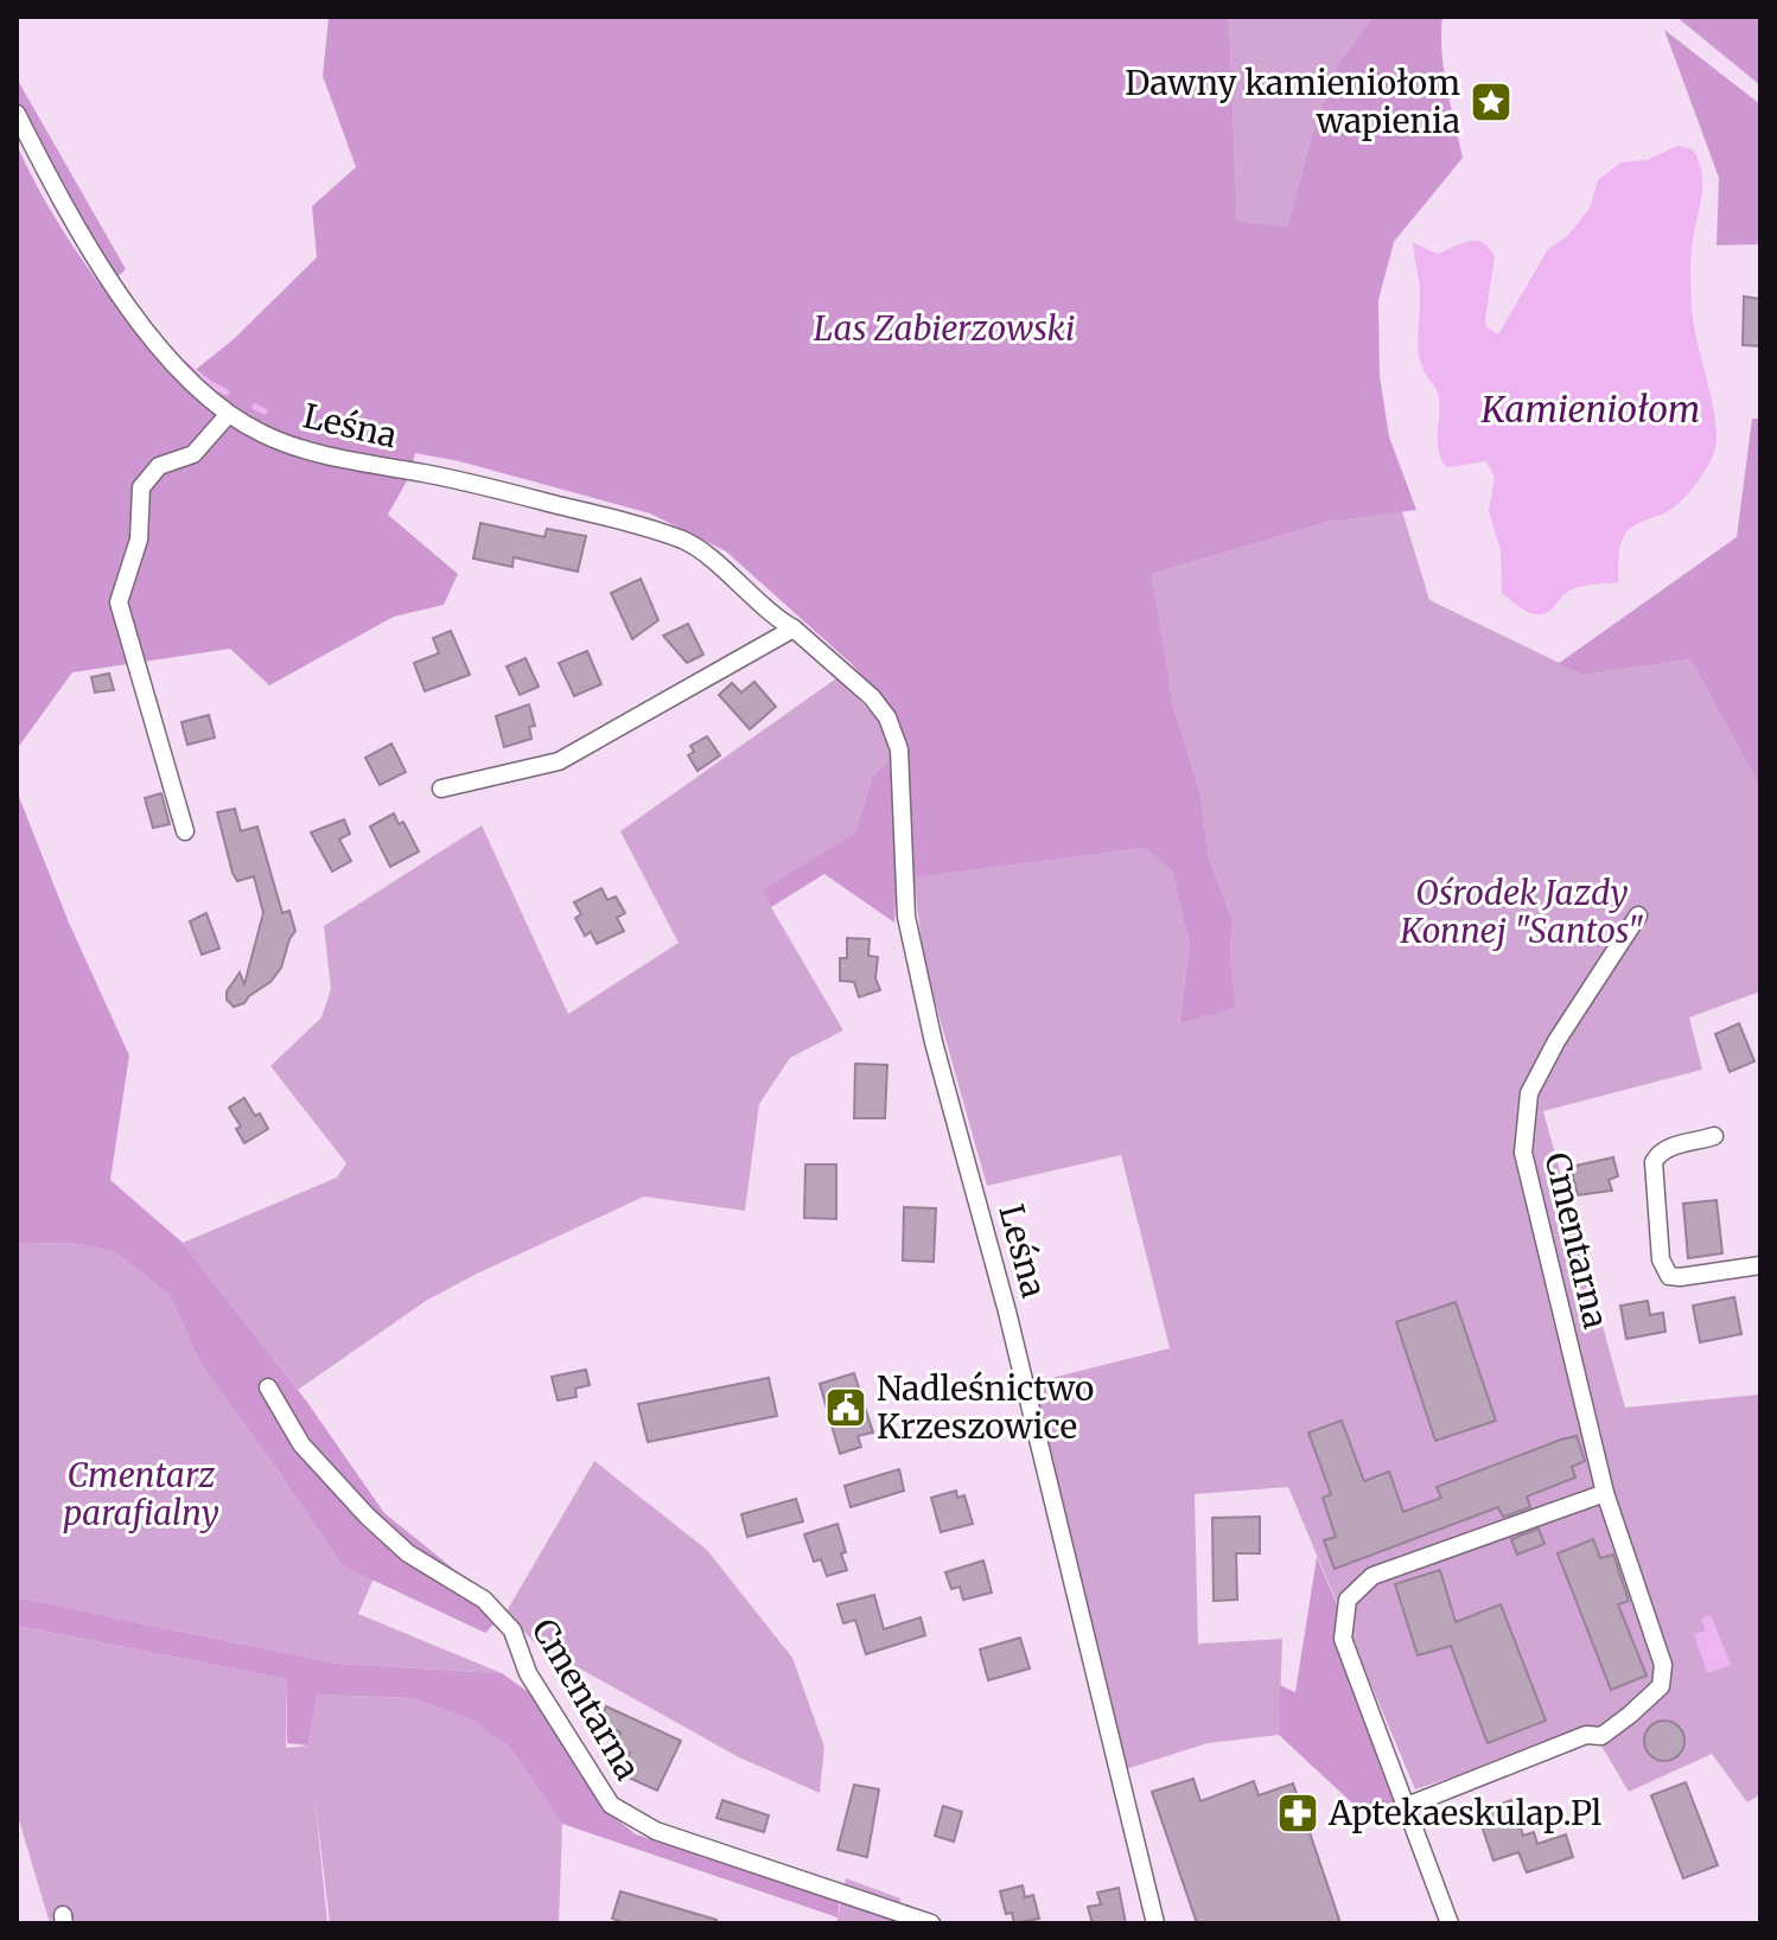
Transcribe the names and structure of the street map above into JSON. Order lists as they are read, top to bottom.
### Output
{
  "streets": {
    "street": ["Leśna", "Cmentarna"]
  },
  "water": ["Kamieniołom"],
  "parks": ["Las Zabierzowski", "Ośrodek Jazdy Konnej \"Santos\"", "Cmentarz parafialny"],
  "places": {
    "place": ["Dawny kamieniołom wapienia"],
    "public building": ["Nadleśnictwo Krzeszowice"],
    "pharmacy": ["Aptekaeskulap.Pl"]
  }
}
